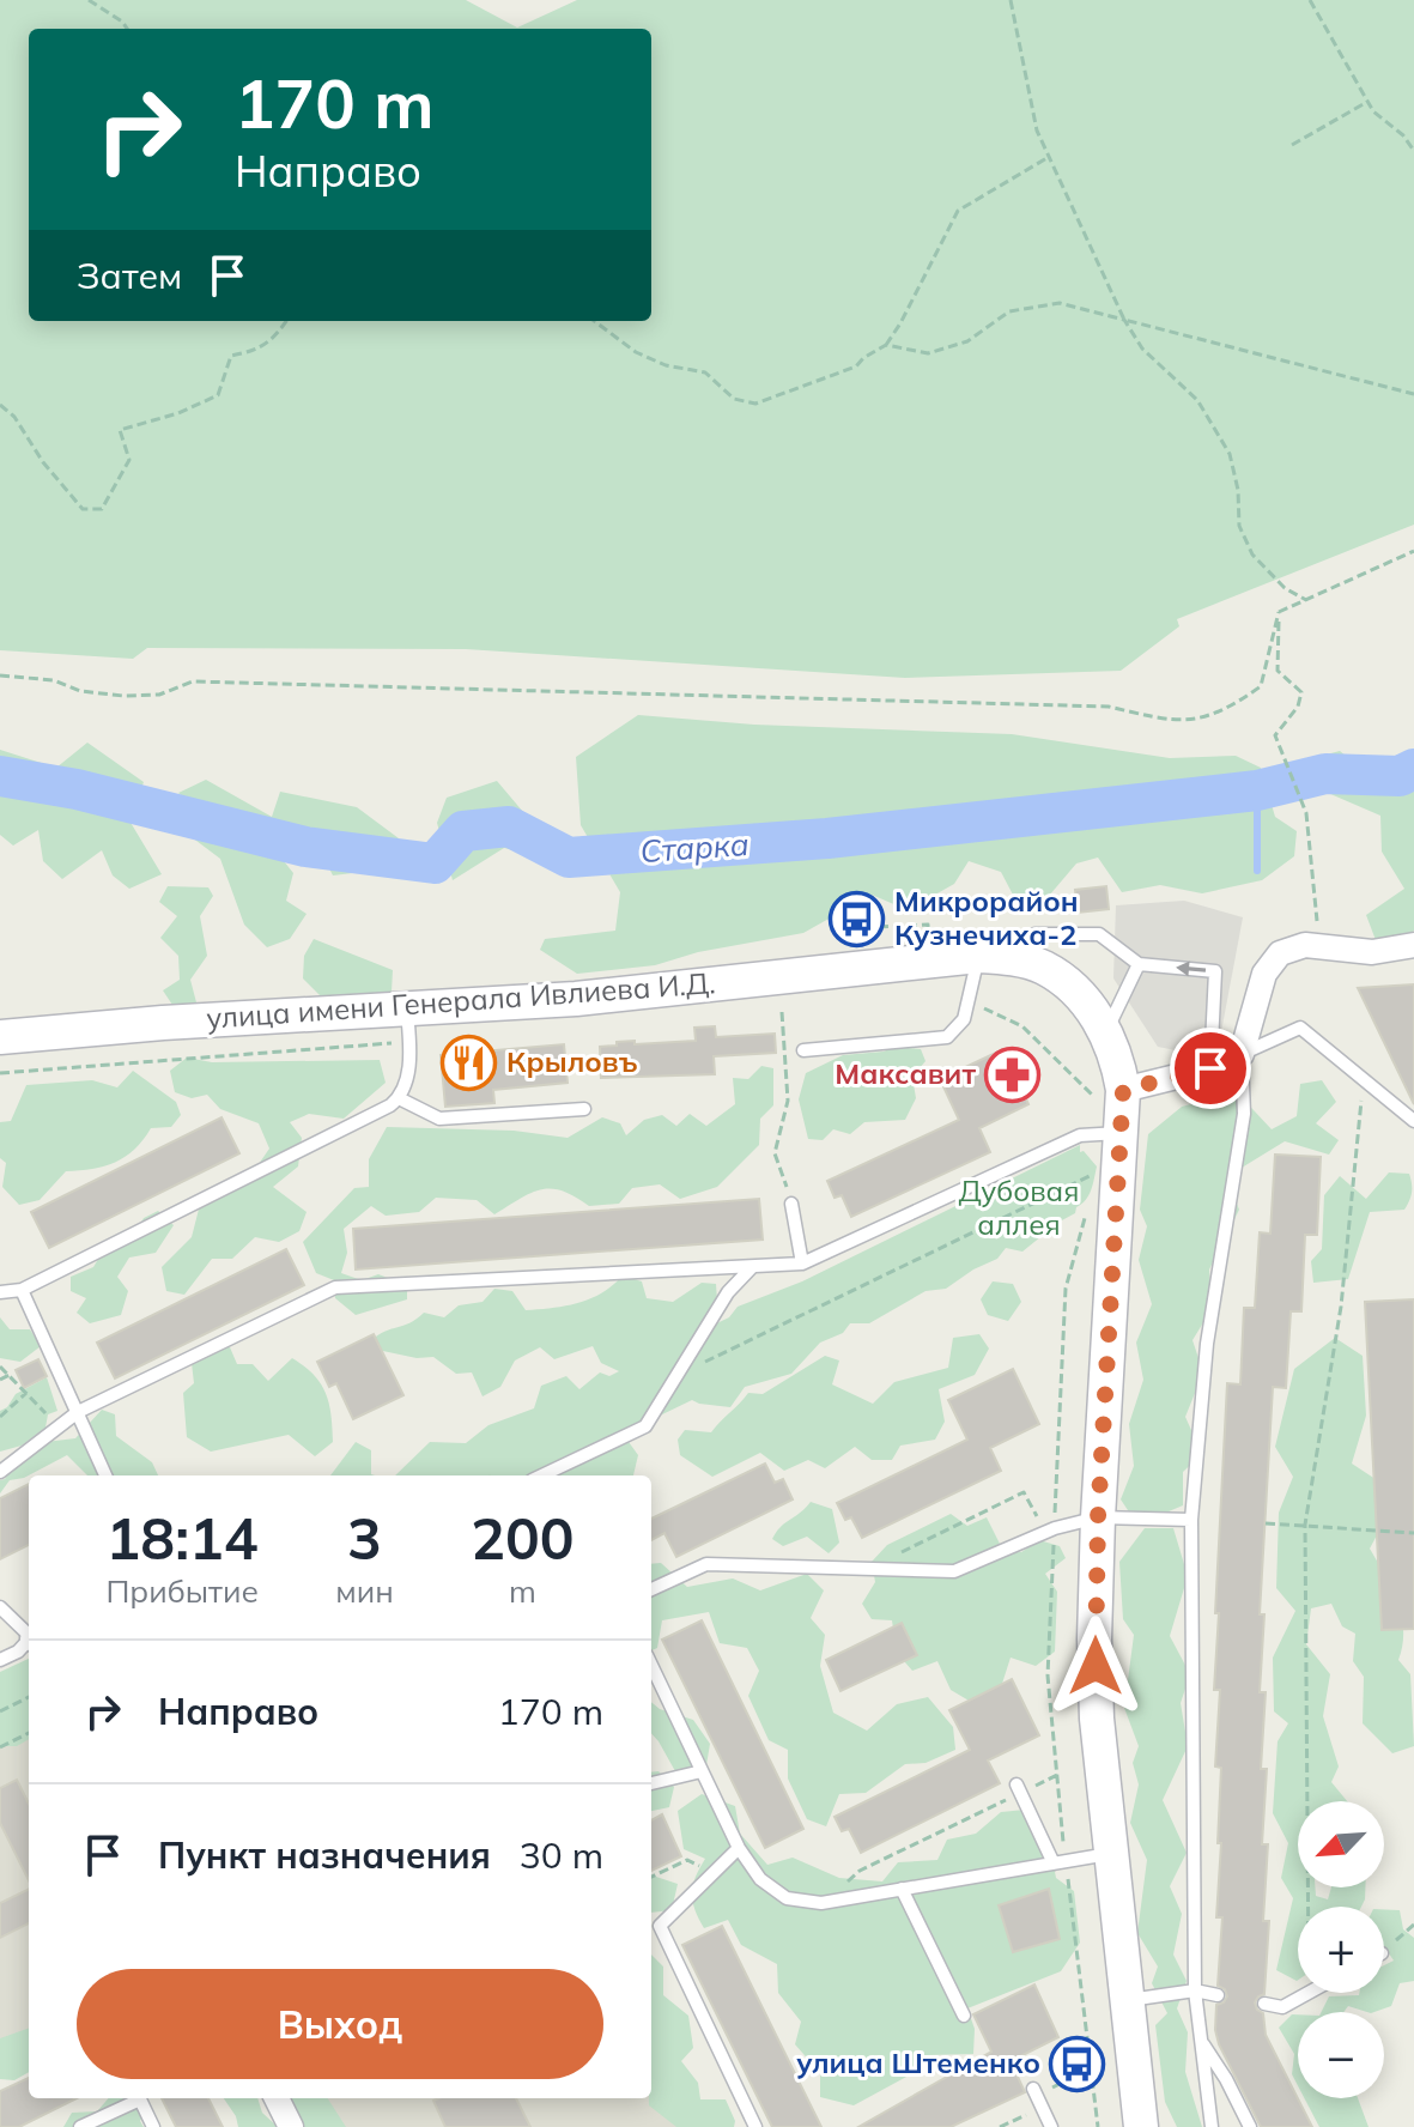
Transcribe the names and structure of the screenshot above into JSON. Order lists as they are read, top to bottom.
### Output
{
  "streets": {
    "street": ["улица имени Генерала Ивлиева И.Д."]
  },
  "water": ["Старка"],
  "parks": ["Дубовая аллея"],
  "places": {
    "bus stop": ["Микрорайон Кузнечиха-2", "улица Штеменко"],
    "restaurant": ["Крыловъ"],
    "pharmacy": ["Максавит"]
  },
  "north": "bottom left",
  "page": {
    "turn": ["170 m", "Направо"],
    "then": "Затем",
    "eta": [
      "18:14",
      "Прибытие",
      "3",
      "мин",
      "200",
      "m"
    ],
    "list": [
      {
        "name": "Направо",
        "value": "170 m"
      },
      {
        "name": "Пункт назначения",
        "value": "30 m"
      }
    ],
    "map_buttons": ["+", "−"],
    "buttons": "Выход"
  }
}
